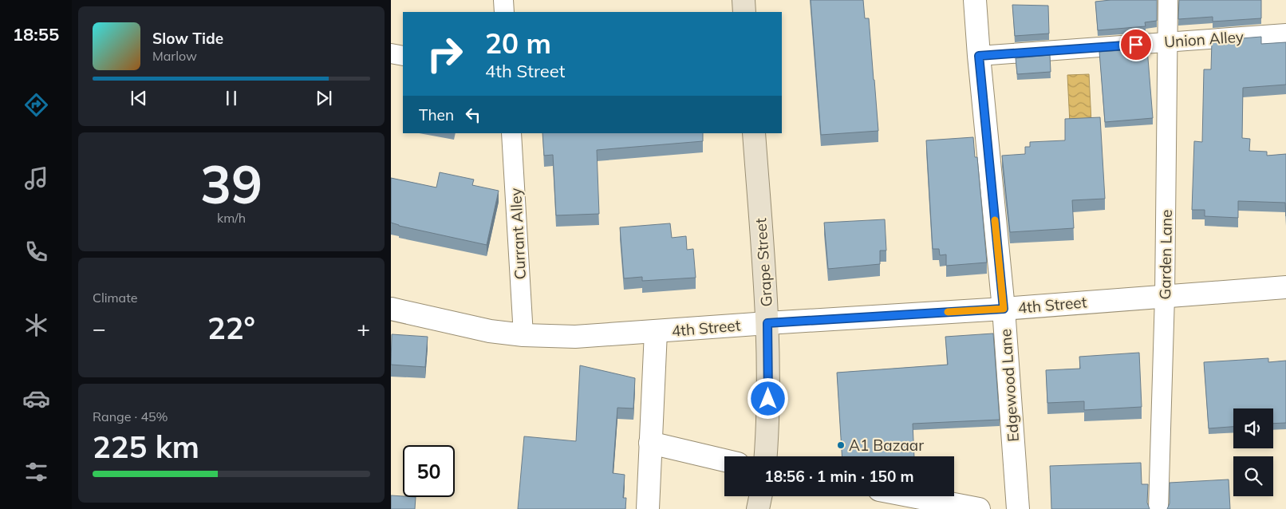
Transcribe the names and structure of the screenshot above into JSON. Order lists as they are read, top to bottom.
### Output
{
  "streets": {
    "main road": ["Grape Street"],
    "street": ["4th Street", "Edgewood Lane"],
    "lane": ["Union Alley", "Currant Alley", "Garden Lane"]
  },
  "crossings": [
    ["Union Alley", "Garden Lane"],
    ["Union Alley", "Edgewood Lane"],
    ["Currant Alley", "4th Street"],
    ["Garden Lane", "4th Street"],
    ["Grape Street", "4th Street"],
    ["4th Street", "Edgewood Lane"]
  ],
  "places": ["A1 Bazaar"],
  "page": {
    "tabs": "18:55",
    "turn": ["20 m", "4th Street"],
    "song": ["Slow Tide", "Marlow"],
    "then": "Then",
    "tile": [
      ["39", "km/h"],
      "Climate",
      ["Range · 45%", "225 km"]
    ],
    "heat": ["−", "22°", "+"],
    "limit": "50",
    "trip": "18:56 · 1 min · 150 m"
  }
}
